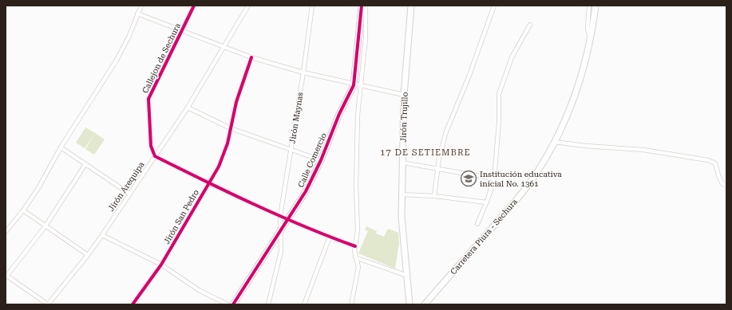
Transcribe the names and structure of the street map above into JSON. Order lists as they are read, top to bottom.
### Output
{
  "streets": {
    "street": [
      "Callejon de Sechura",
      "Jirón Trujillo",
      "Jirón Maynas",
      "Calle Comercio",
      "Jirón Arequipa",
      "Jirón San Pedro",
      "Carretera Piura - Sechura"
    ]
  },
  "crossings": [
    ["Callejon de Sechura", "Jirón Arequipa"],
    ["Jirón Maynas", "Calle Comercio"]
  ],
  "districts": ["17 DE SETIEMBRE"],
  "places": {
    "school or university": ["Institución educativa inicial No. 1361"]
  }
}
